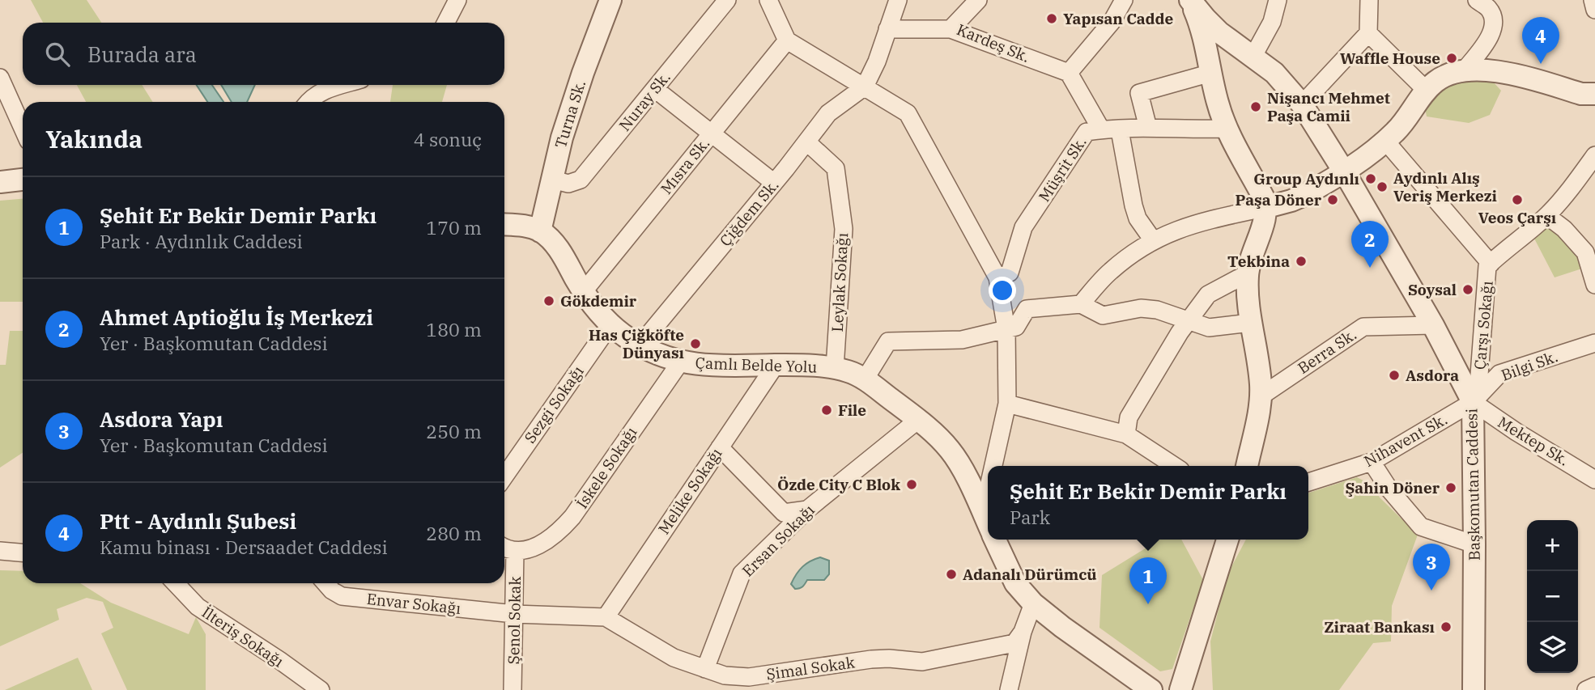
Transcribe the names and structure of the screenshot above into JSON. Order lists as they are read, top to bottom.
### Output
{
  "streets": {
    "street": [
      "Kardeş Sk.",
      "Nuray Sk.",
      "Turna Sk.",
      "Mısra Sk.",
      "Müşrit Sk.",
      "Çiğdem Sk.",
      "Leylak Sokağı",
      "Çarşı Sokağı",
      "Berra Sk.",
      "Çamlı Belde Yolu",
      "Bilgi Sk.",
      "Sezgi Sokağı",
      "Nihavent Sk.",
      "Mektep Sk.",
      "İskele Sokağı",
      "Başkomutan Caddesi",
      "Melike Sokağı",
      "Ersan Sokağı",
      "Envar Sokağı",
      "Şenol Sokak",
      "İlteriş Sokağı",
      "Şimal Sokak"
    ]
  },
  "crossings": [
    ["Nuray Sk.", "Turna Sk."],
    ["Turna Sk.", "Çamlı Belde Yolu"],
    ["Mısra Sk.", "Çamlı Belde Yolu"],
    ["Çiğdem Sk.", "Leylak Sokağı"],
    ["Çiğdem Sk.", "Çamlı Belde Yolu"],
    ["Leylak Sokağı", "Çamlı Belde Yolu"],
    ["Çarşı Sokağı", "Bilgi Sk."],
    ["Çarşı Sokağı", "Nihavent Sk."],
    ["Çarşı Sokağı", "Mektep Sk."],
    ["Çarşı Sokağı", "Başkomutan Caddesi"],
    ["Berra Sk.", "Başkomutan Caddesi"],
    ["Çamlı Belde Yolu", "Sezgi Sokağı"],
    ["Çamlı Belde Yolu", "İskele Sokağı"],
    ["Çamlı Belde Yolu", "Melike Sokağı"],
    ["Çamlı Belde Yolu", "Ersan Sokağı"],
    ["Bilgi Sk.", "Nihavent Sk."],
    ["Bilgi Sk.", "Mektep Sk."],
    ["Bilgi Sk.", "Başkomutan Caddesi"],
    ["Nihavent Sk.", "Mektep Sk."],
    ["Nihavent Sk.", "Başkomutan Caddesi"],
    ["Mektep Sk.", "Başkomutan Caddesi"],
    ["İskele Sokağı", "Şenol Sokak"],
    ["Melike Sokağı", "Envar Sokağı"],
    ["Melike Sokağı", "Şimal Sokak"],
    ["Ersan Sokağı", "Şimal Sokak"],
    ["Envar Sokağı", "Şenol Sokak"],
    ["Envar Sokağı", "Şimal Sokak"]
  ],
  "places": [
    "Yapısan Cadde",
    "Waffle House",
    "Nişancı Mehmet Paşa Camii",
    "Group Aydınlı",
    "Aydınlı Alış Veriş Merkezi",
    "Paşa Döner",
    "Veos Çarşı",
    "Tekbina",
    "Soysal",
    "Gökdemir",
    "Has Çiğköfte Dünyası",
    "Asdora",
    "File",
    "Özde City C Blok",
    "Şahin Döner",
    "Adanalı Dürümcü",
    "Ziraat Bankası"
  ],
  "page": {
    "pins": [
      "4",
      "2",
      "3",
      "1"
    ],
    "search": "Burada ara",
    "heading": ["Yakında", "4 sonuç"],
    "list": [
      {
        "mark": "1",
        "name": "Şehit Er Bekir Demir Parkı",
        "note": "Park · Aydınlık Caddesi",
        "value": "170 m"
      },
      {
        "mark": "2",
        "name": "Ahmet Aptioğlu İş Merkezi",
        "note": "Yer · Başkomutan Caddesi",
        "value": "180 m"
      },
      {
        "mark": "3",
        "name": "Asdora Yapı",
        "note": "Yer · Başkomutan Caddesi",
        "value": "250 m"
      },
      {
        "mark": "4",
        "name": "Ptt - Aydınlı Şubesi",
        "note": "Kamu binası · Dersaadet Caddesi",
        "value": "280 m"
      }
    ],
    "popup": ["Şehit Er Bekir Demir Parkı", "Park"],
    "map_buttons": ["+", "−"]
  }
}
